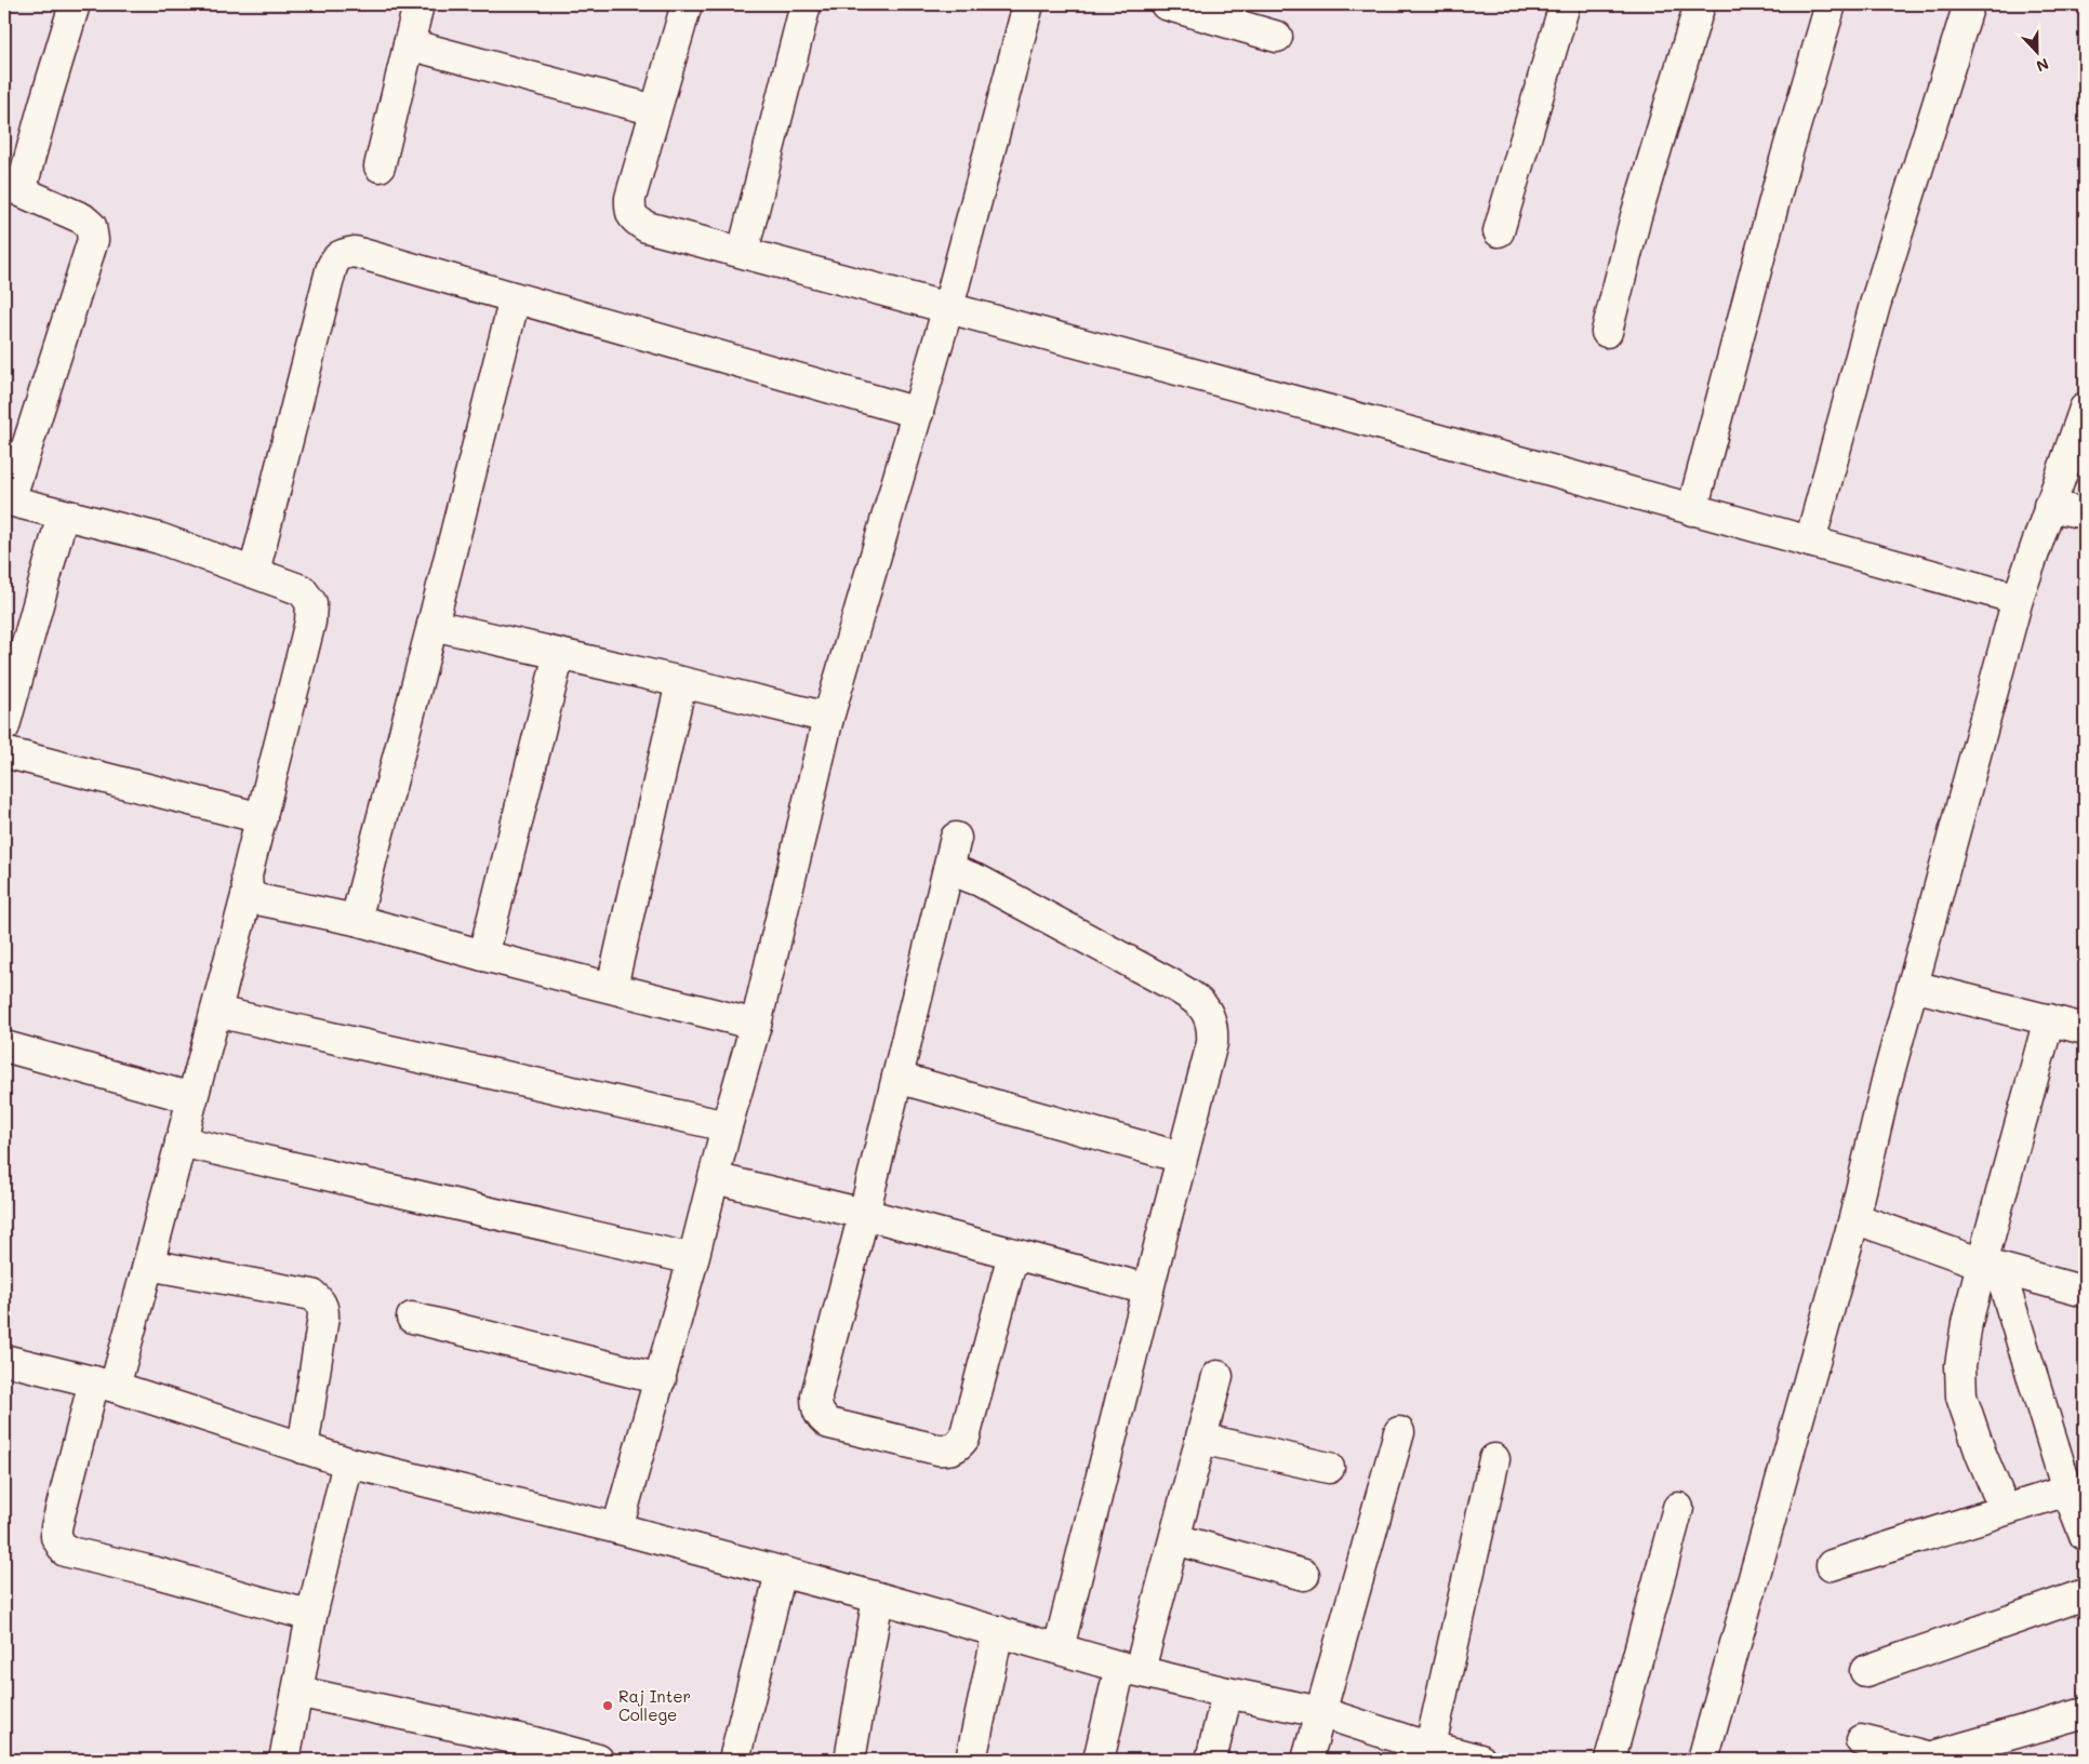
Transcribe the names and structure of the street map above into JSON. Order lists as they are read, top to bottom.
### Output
{
  "places": ["Raj Inter College"],
  "north": "bottom"
}
